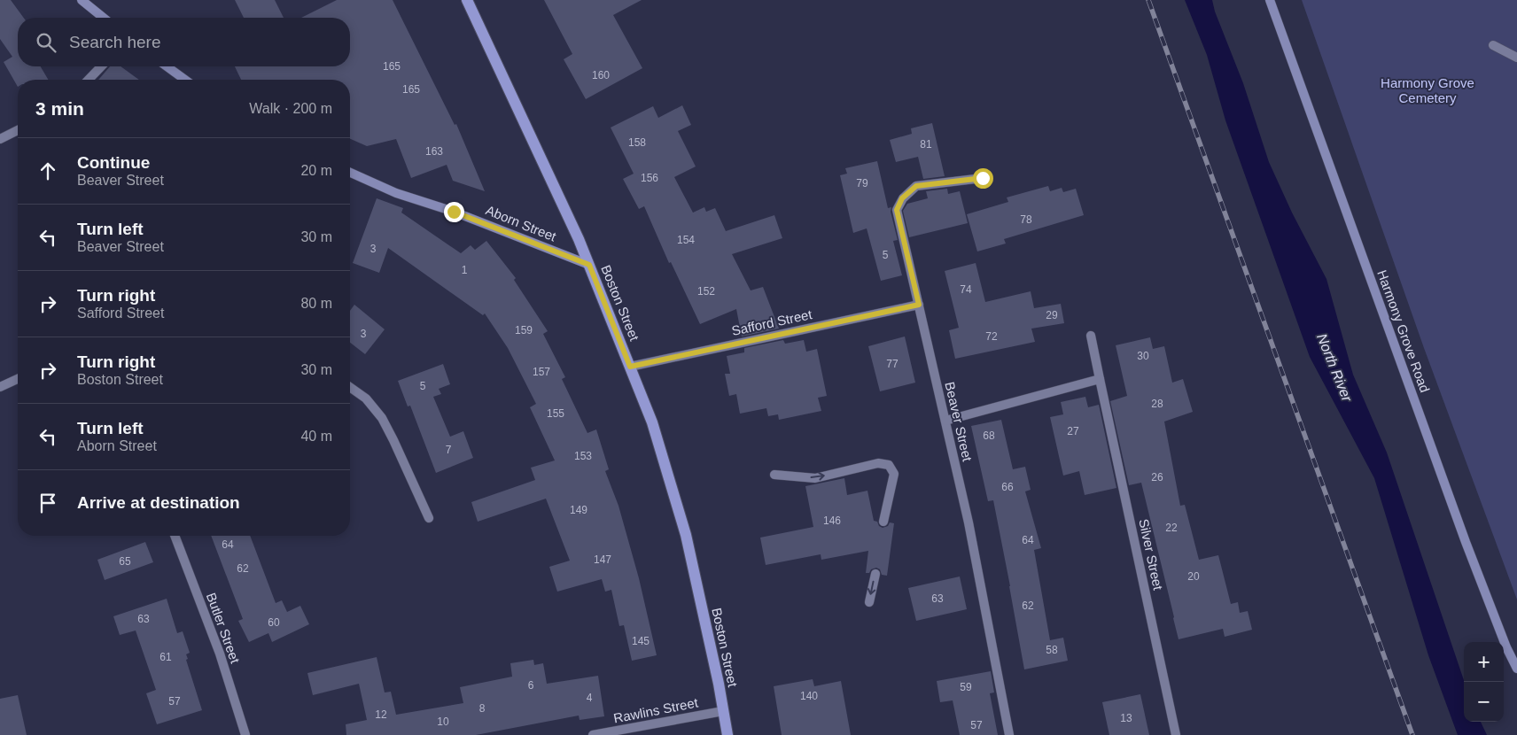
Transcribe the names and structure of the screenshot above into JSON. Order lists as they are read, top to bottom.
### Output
{
  "streets": {
    "main road": ["Boston Street"],
    "street": [
      "Aborn Street",
      "Safford Street",
      "Harmony Grove Road",
      "Beaver Street",
      "Silver Street",
      "Butler Street",
      "Rawlins Street"
    ]
  },
  "crossings": [
    ["Aborn Street", "Boston Street"],
    ["Boston Street", "Safford Street"],
    ["Boston Street", "Rawlins Street"],
    ["Safford Street", "Beaver Street"]
  ],
  "water": ["North River"],
  "parks": ["Harmony Grove Cemetery"],
  "house_numbers": [
    "165",
    "160",
    "165",
    "158",
    "81",
    "163",
    "156",
    "79",
    "78",
    "154",
    "3",
    "5",
    "1",
    "74",
    "152",
    "29",
    "159",
    "3",
    "72",
    "30",
    "77",
    "157",
    "5",
    "28",
    "155",
    "27",
    "68",
    "7",
    "153",
    "26",
    "66",
    "149",
    "146",
    "22",
    "64",
    "64",
    "147",
    "65",
    "62",
    "20",
    "63",
    "62",
    "63",
    "60",
    "145",
    "58",
    "61",
    "6",
    "59",
    "140",
    "4",
    "57",
    "8",
    "12",
    "13",
    "10",
    "57"
  ],
  "page": {
    "search": "Search here",
    "heading": ["3 min", "Walk · 200 m"],
    "list": [
      ["Continue", "Beaver Street", "20 m"],
      ["Turn left", "Beaver Street", "30 m"],
      ["Turn right", "Safford Street", "80 m"],
      ["Turn right", "Boston Street", "30 m"],
      ["Turn left", "Aborn Street", "40 m"],
      "Arrive at destination"
    ],
    "map_buttons": ["+", "−"]
  }
}
